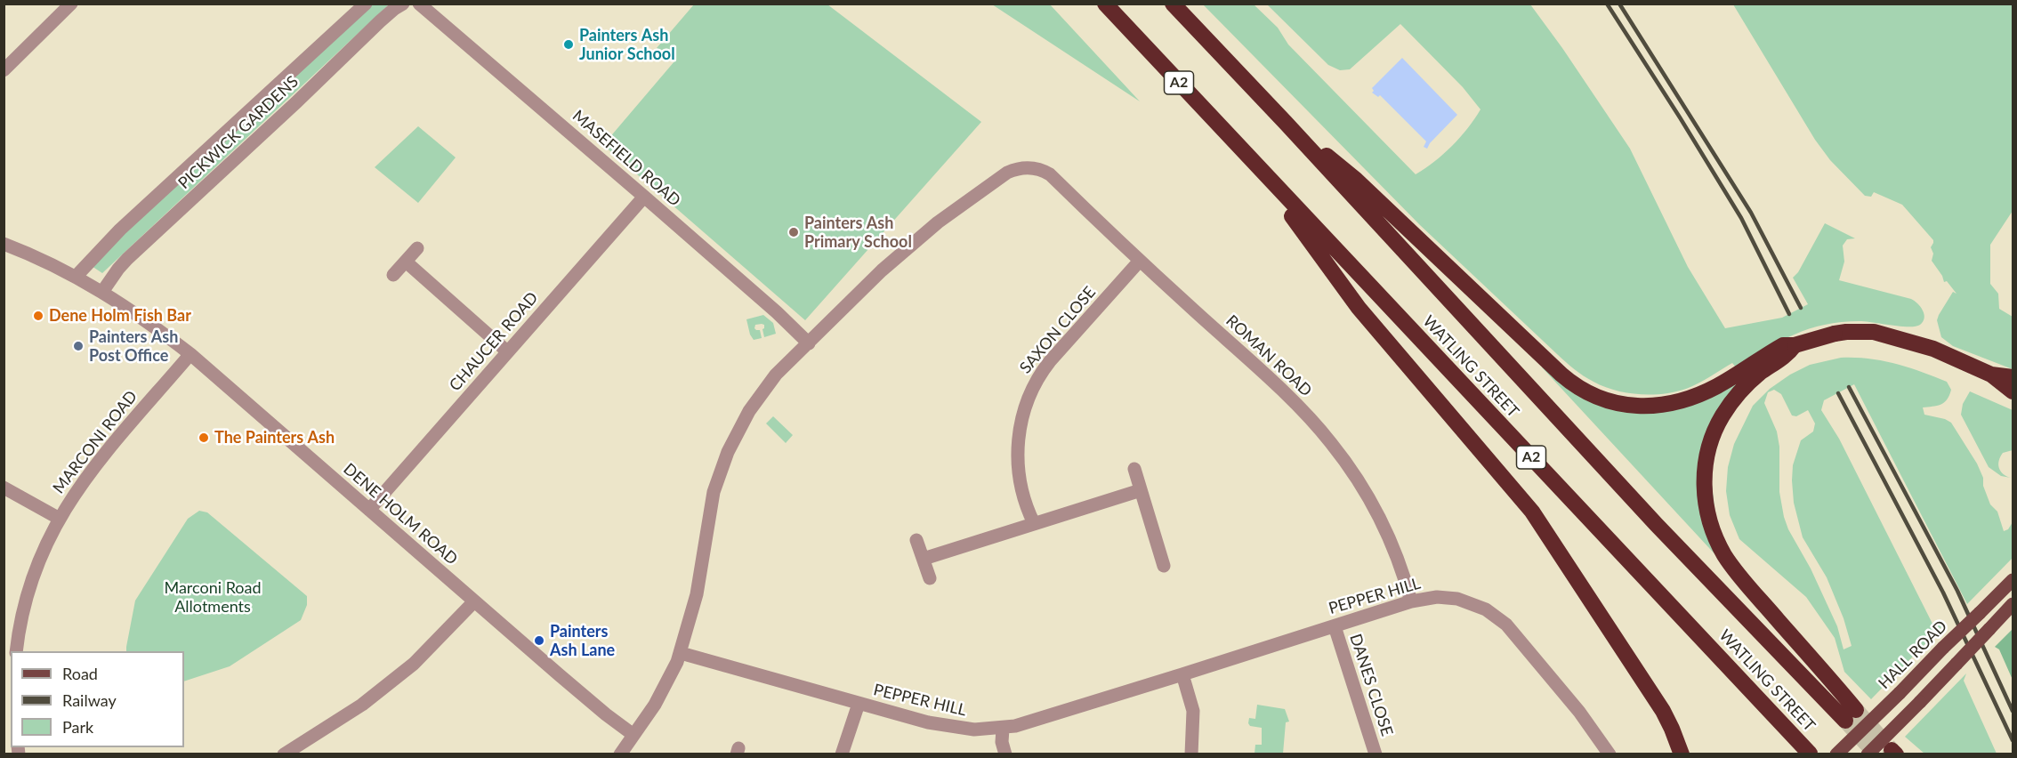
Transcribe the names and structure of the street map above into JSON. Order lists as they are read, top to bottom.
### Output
{
  "streets": {
    "highway": ["A2", "WATLING STREET"],
    "main road": ["HALL ROAD"],
    "street": [
      "PICKWICK GARDENS",
      "MASEFIELD ROAD",
      "SAXON CLOSE",
      "CHAUCER ROAD",
      "ROMAN ROAD",
      "MARCONI ROAD",
      "DENE HOLM ROAD",
      "PEPPER HILL",
      "DANES CLOSE"
    ]
  },
  "crossings": [
    ["PICKWICK GARDENS", "DENE HOLM ROAD"],
    ["MASEFIELD ROAD", "CHAUCER ROAD"],
    ["MASEFIELD ROAD", "ROMAN ROAD"],
    ["SAXON CLOSE", "ROMAN ROAD"],
    ["CHAUCER ROAD", "DENE HOLM ROAD"],
    ["ROMAN ROAD", "PEPPER HILL"],
    ["MARCONI ROAD", "DENE HOLM ROAD"],
    ["PEPPER HILL", "DANES CLOSE"]
  ],
  "parks": ["Marconi Road Allotments"],
  "places": [
    "Painters Ash Junior School",
    "Painters Ash Primary School",
    "Dene Holm Fish Bar",
    "Painters Ash Post Office",
    "The Painters Ash",
    "Painters Ash Lane"
  ],
  "legend": ["Road", "Railway", "Park"]
}
